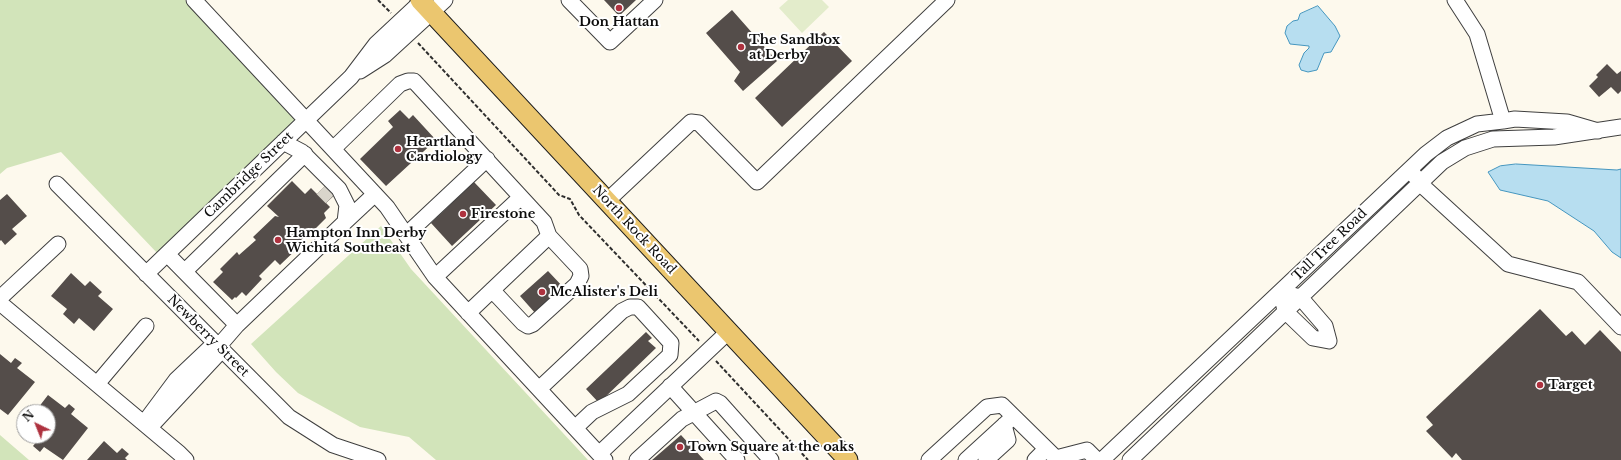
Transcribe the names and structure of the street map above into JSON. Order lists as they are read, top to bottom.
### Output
{
  "streets": {
    "main road": ["North Rock Road"],
    "street": ["Cambridge Street", "Tall Tree Road", "Newberry Street"]
  },
  "crossings": [
    ["Cambridge Street", "North Rock Road"],
    ["Cambridge Street", "Newberry Street"]
  ],
  "places": [
    "Don Hattan",
    "The Sandbox at Derby",
    "Heartland Cardiology",
    "Firestone",
    "Hampton Inn Derby Wichita Southeast",
    "McAlister's Deli",
    "Target",
    "Town Square at the oaks"
  ],
  "north": "top left"
}
